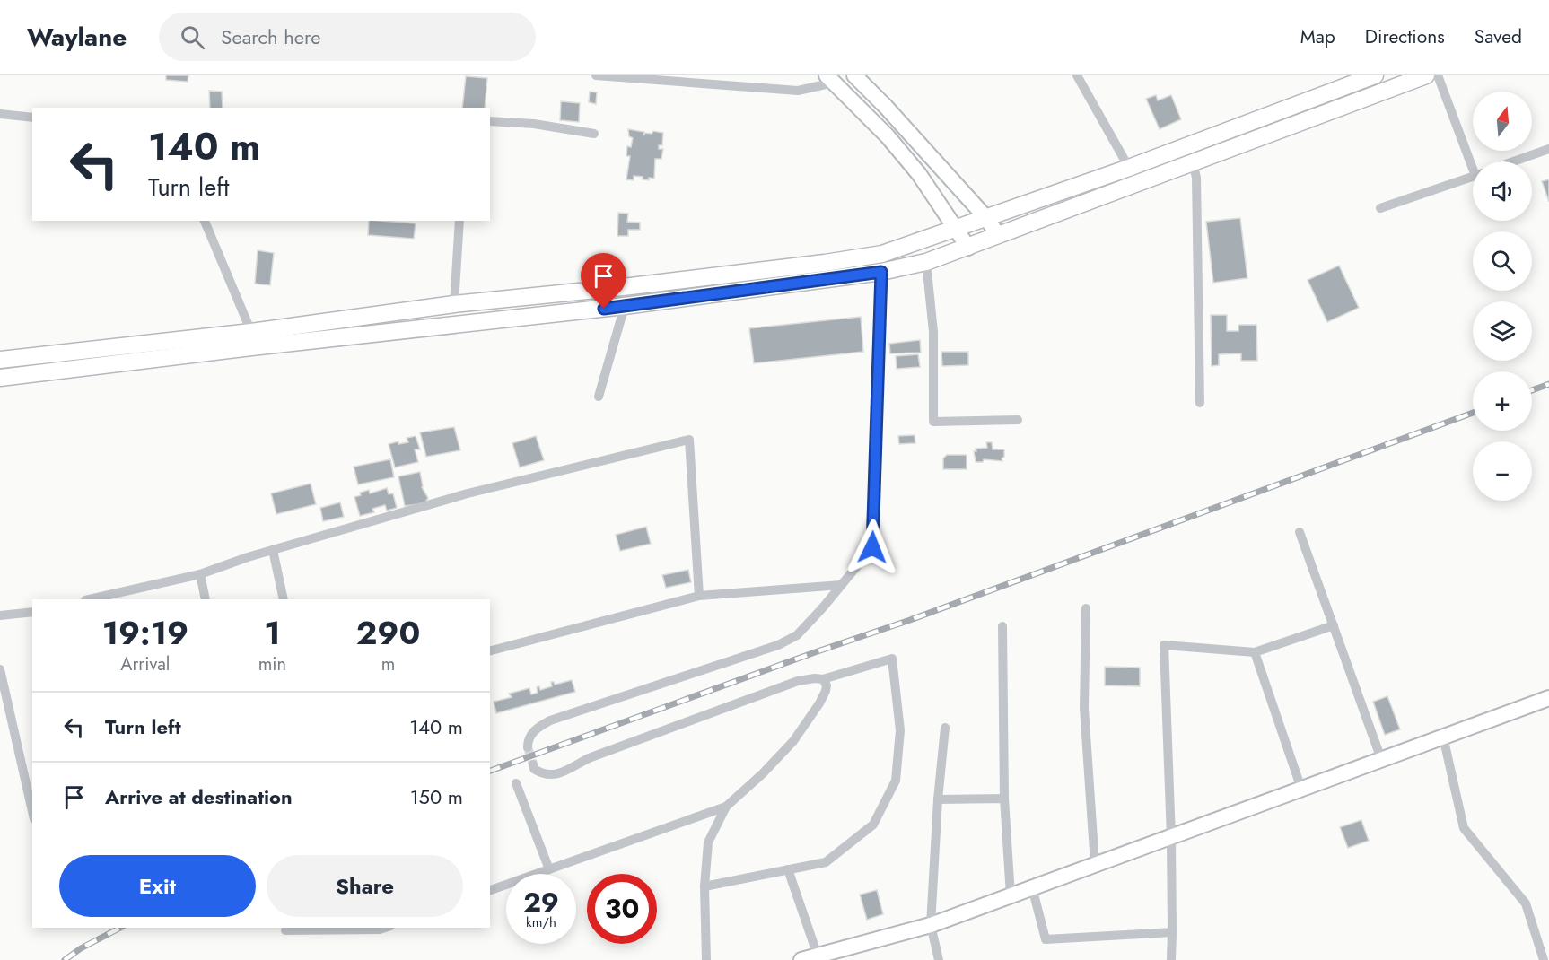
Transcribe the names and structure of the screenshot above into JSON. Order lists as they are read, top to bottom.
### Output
{
  "north": "top",
  "page": {
    "header": "Waylane",
    "search": "Search here",
    "nav": ["Map", "Directions", "Saved"],
    "map_buttons": ["+", "−"],
    "turn": ["140 m", "Turn left"],
    "eta": [
      "19:19",
      "Arrival",
      "1",
      "min",
      "290",
      "m"
    ],
    "list": [
      {
        "name": "Turn left",
        "value": "140 m"
      },
      {
        "name": "Arrive at destination",
        "value": "150 m"
      }
    ],
    "buttons": ["Exit", "Share"],
    "speed": "29 km/h",
    "limit": "30"
  }
}
